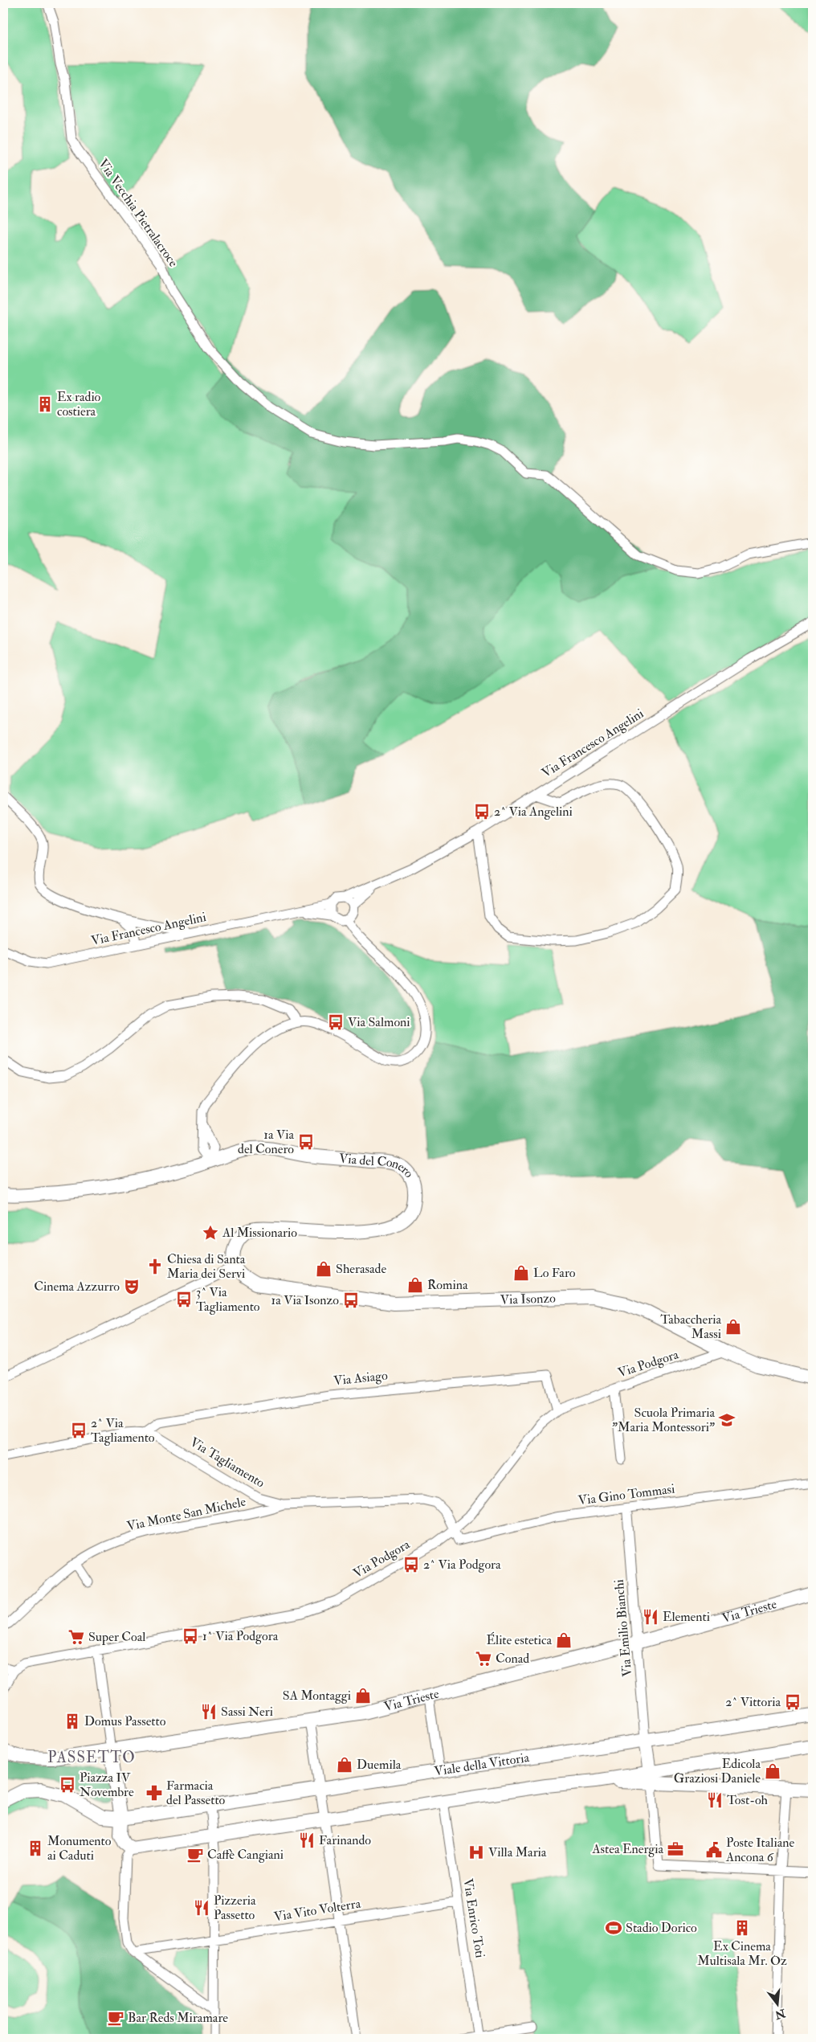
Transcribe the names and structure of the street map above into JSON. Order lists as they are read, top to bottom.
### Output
{
  "streets": {
    "street": [
      "Via Vecchia Pietralacroce",
      "Via Francesco Angelini",
      "Via del Conero",
      "Via Isonzo",
      "Via Podgora",
      "Via Asiago",
      "Via Tagliamento",
      "Via Gino Tommasi",
      "Via Monte San Michele",
      "Via Trieste",
      "Via Emilio Bianchi",
      "Viale della Vittoria",
      "Via Vito Volterra",
      "Via Enrico Toti"
    ]
  },
  "crossings": [
    ["Via del Conero", "Via Isonzo"],
    ["Via Isonzo", "Via Podgora"],
    ["Via Podgora", "Via Asiago"],
    ["Via Podgora", "Via Tagliamento"],
    ["Via Podgora", "Via Gino Tommasi"],
    ["Via Asiago", "Via Tagliamento"],
    ["Via Tagliamento", "Via Gino Tommasi"],
    ["Via Tagliamento", "Via Monte San Michele"],
    ["Via Trieste", "Via Emilio Bianchi"],
    ["Via Emilio Bianchi", "Viale della Vittoria"],
    ["Via Vito Volterra", "Via Enrico Toti"]
  ],
  "districts": ["PASSETTO"],
  "places": {
    "building": [
      "Ex radio costiera",
      "Domus Passetto",
      "Monumento ai Caduti",
      "Ex Cinema Multisala Mr. Oz"
    ],
    "bus stop": [
      "2^ Via Angelini",
      "Via Salmoni",
      "1a Via del Conero",
      "3^ Via Tagliamento",
      "1a Via Isonzo",
      "2^ Via Tagliamento",
      "2^ Via Podgora",
      "1^ Via Podgora",
      "2^ Vittoria",
      "Piazza IV Novembre"
    ],
    "place": ["Al Missionario"],
    "church": ["Chiesa di Santa Maria dei Servi"],
    "shop": [
      "Sherasade",
      "Lo Faro",
      "Romina",
      "Tabaccheria Massi",
      "Élite estetica",
      "SA Montaggi",
      "Duemila",
      "Edicola Graziosi Daniele"
    ],
    "theatre": ["Cinema Azzurro"],
    "school or university": ["Scuola Primaria \"Maria Montessori\""],
    "restaurant": [
      "Elementi",
      "Sassi Neri",
      "Tost-oh",
      "Farinando",
      "Pizzeria Passetto"
    ],
    "supermarket": ["Super Coal", "Conad"],
    "pharmacy": ["Farmacia del Passetto"],
    "office": ["Astea Energia"],
    "public building": ["Poste Italiane Ancona 6"],
    "hospital": ["Villa Maria"],
    "cafe": ["Caffè Cangiani", "Bar Reds Miramare"],
    "sports": ["Stadio Dorico"]
  },
  "north": "bottom"
}
